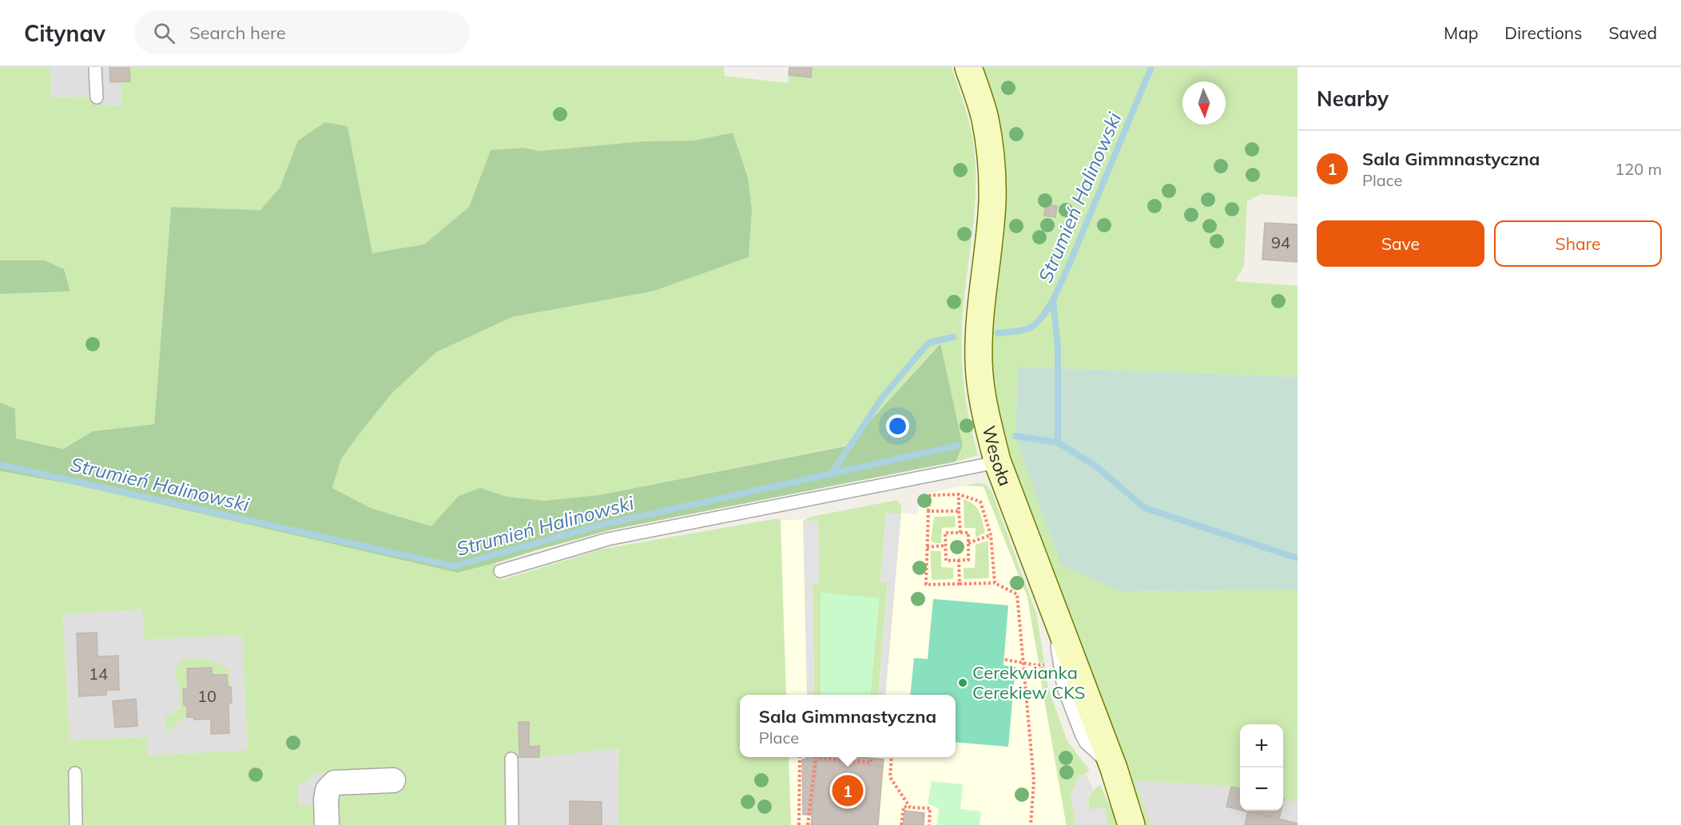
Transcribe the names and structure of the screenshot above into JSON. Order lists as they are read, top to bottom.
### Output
{
  "streets": {
    "street": ["Wesoła"]
  },
  "water": ["Strumień Halinowski"],
  "places": ["Cerekwianka Cerekiew CKS"],
  "house_numbers": ["94", "14", "10"],
  "north": "bottom",
  "page": {
    "header": "Citynav",
    "search": "Search here",
    "nav": ["Map", "Directions", "Saved"],
    "heading": "Nearby",
    "list": [
      {
        "mark": "1",
        "name": "Sala Gimmnastyczna",
        "note": "Place",
        "value": "120 m"
      }
    ],
    "buttons": ["Save", "Share"],
    "popup": ["Sala Gimmnastyczna", "Place"],
    "map_buttons": ["+", "−"],
    "pins": "1"
  }
}
